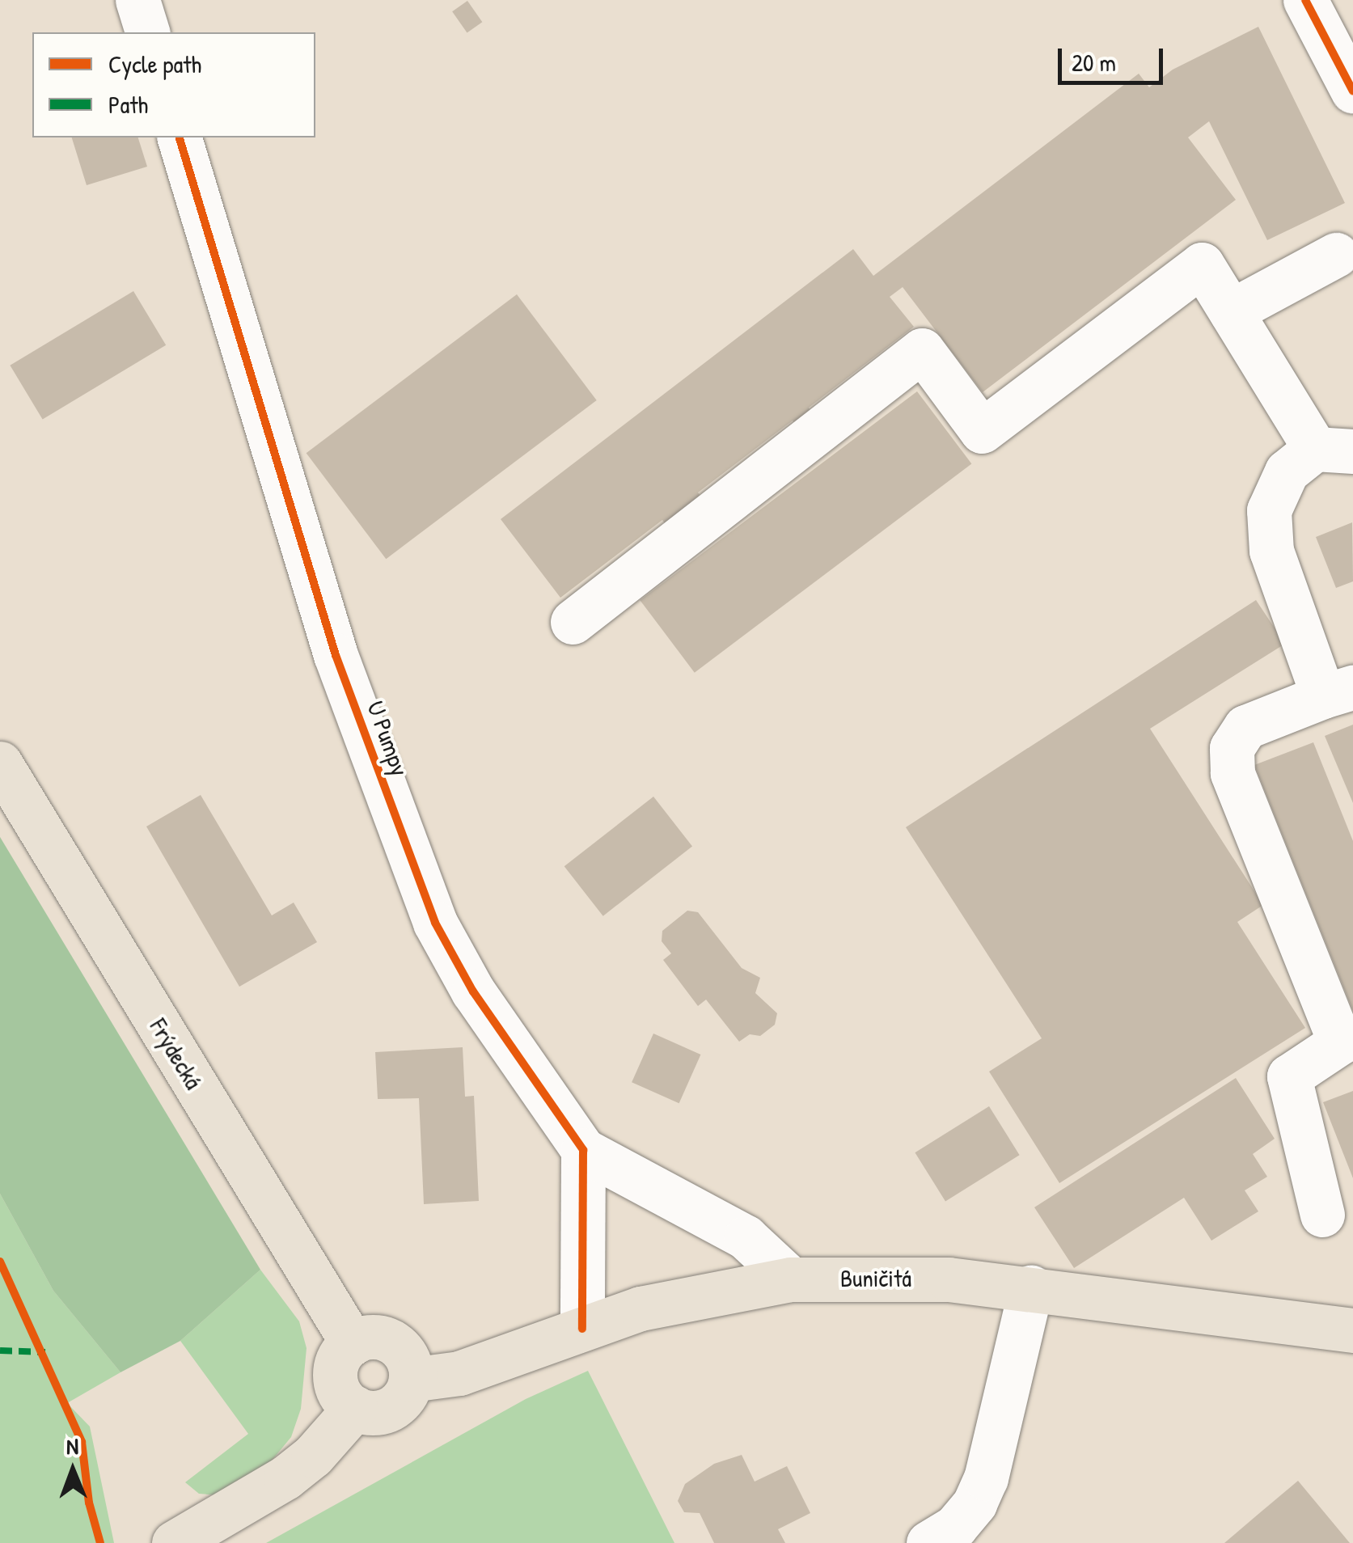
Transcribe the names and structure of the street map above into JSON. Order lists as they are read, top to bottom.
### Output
{
  "streets": {
    "main road": ["Frýdecká", "Buničitá"],
    "street": ["U Pumpy"]
  },
  "crossings": [
    ["U Pumpy", "Buničitá"],
    ["Frýdecká", "Buničitá"]
  ],
  "legend": ["Cycle path", "Path"],
  "scale_bar": "20 m",
  "north": "top"
}
